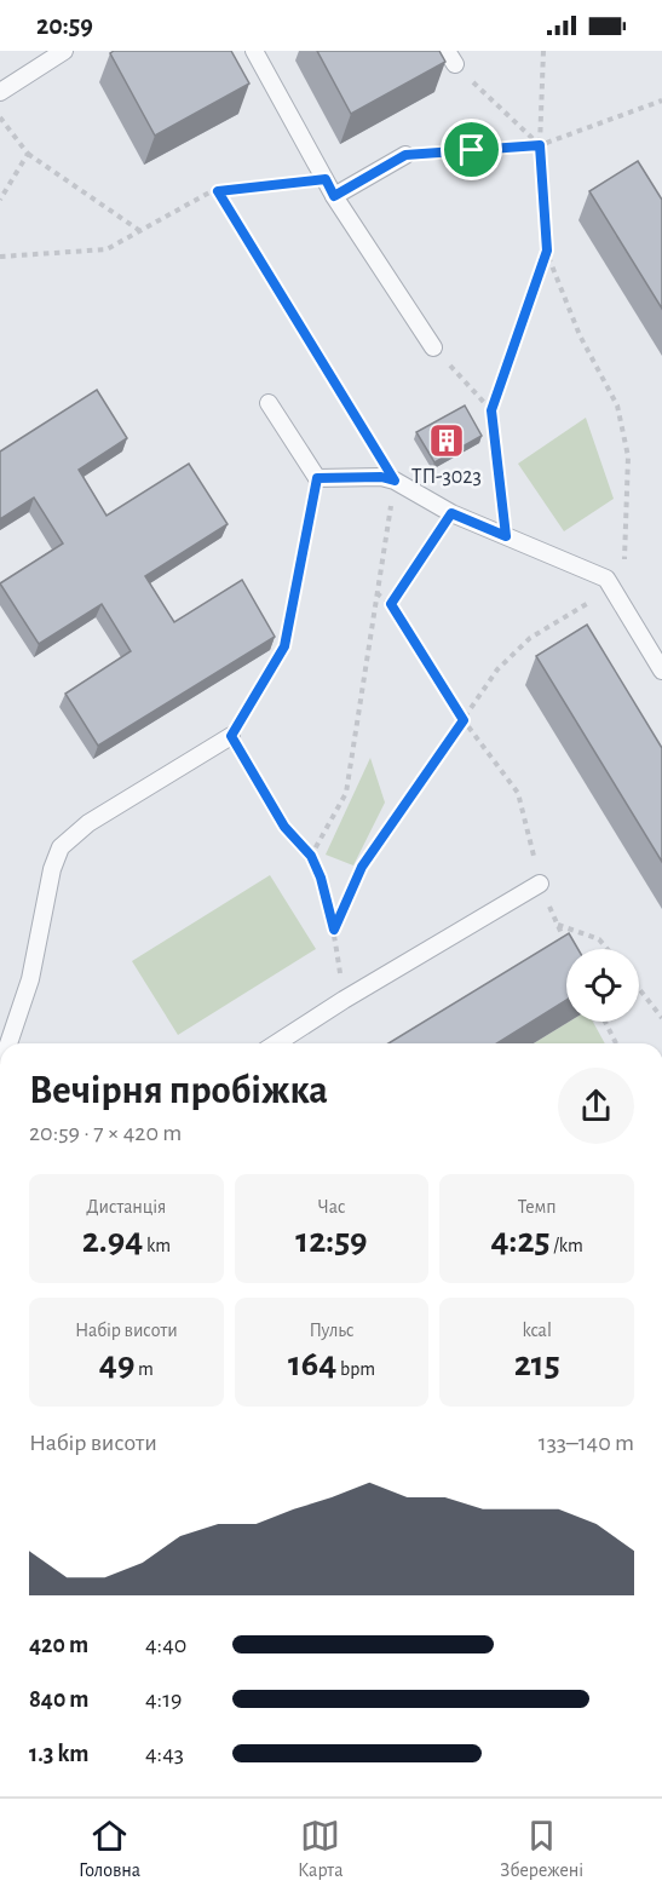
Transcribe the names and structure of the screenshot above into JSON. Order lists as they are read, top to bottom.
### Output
{
  "places": {
    "building": ["ТП-3023"]
  },
  "page": {
    "status": "20:59",
    "heading": ["Вечірня пробіжка", "20:59 · 7 × 420 m"],
    "stats": [
      ["Дистанція", "2.94 km"],
      ["Час", "12:59"],
      ["Темп", "4:25 /km"],
      ["Набір висоти", "49 m"],
      ["Пульс", "164 bpm"],
      ["kcal", "215"]
    ],
    "chart": ["Набір висоти", "133–140 m"],
    "list": [
      {
        "name": "420 m",
        "note": "4:40"
      },
      {
        "name": "840 m",
        "note": "4:19"
      },
      {
        "name": "1.3 km",
        "note": "4:43"
      }
    ],
    "tabs": ["Головна", "Карта", "Збережені"]
  }
}
